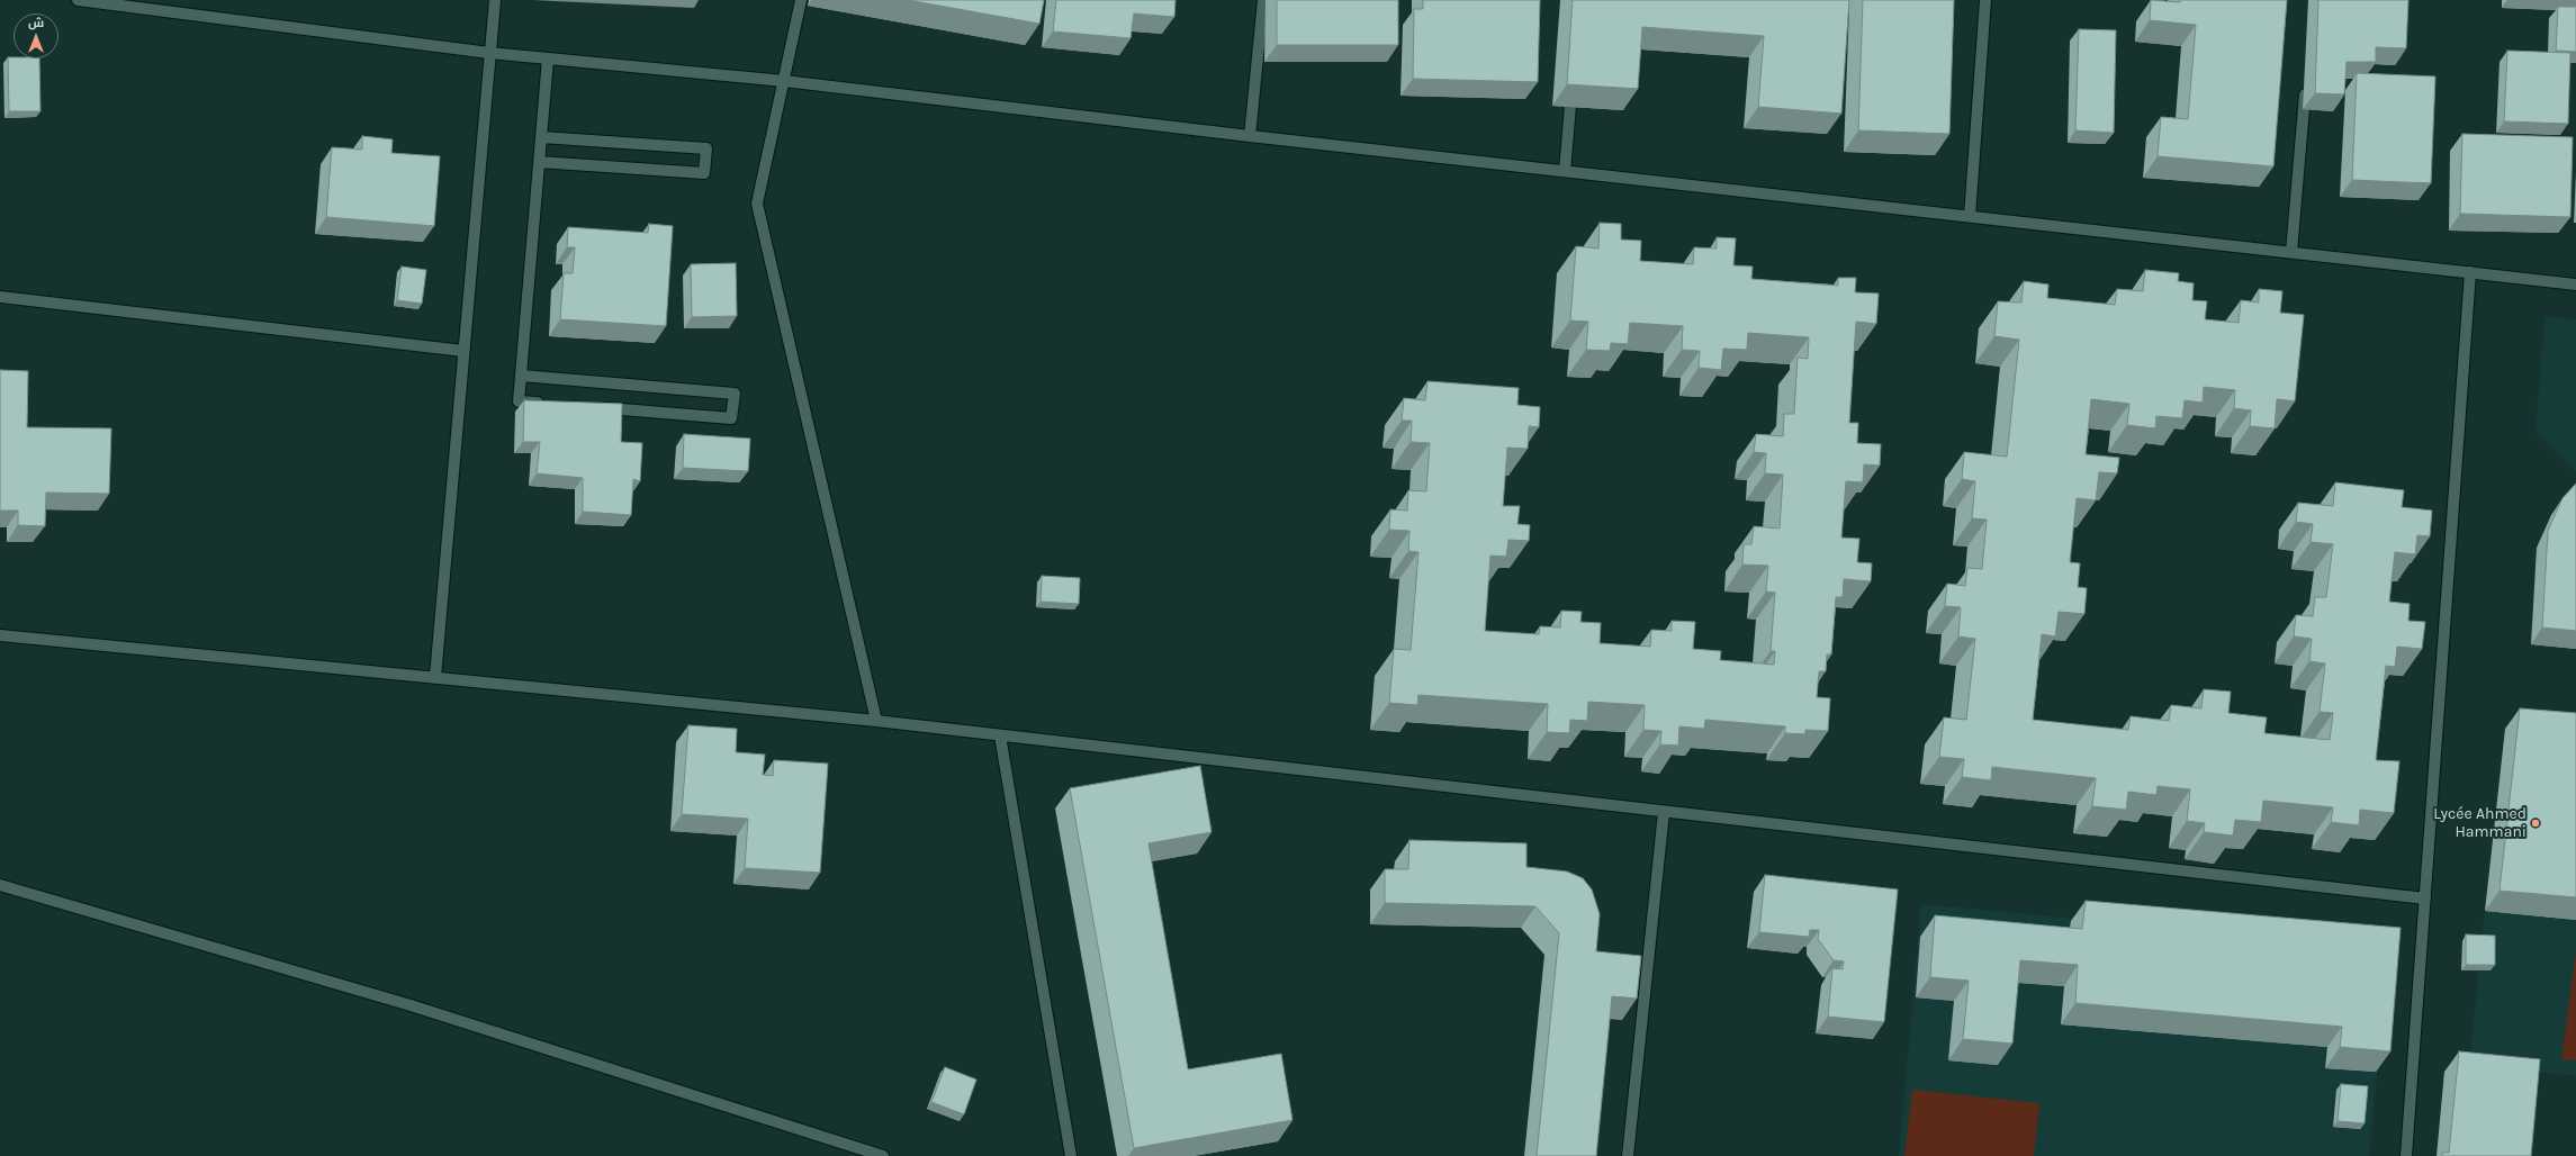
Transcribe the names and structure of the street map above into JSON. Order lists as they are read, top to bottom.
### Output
{
  "places": ["Lycée Ahmed Hammani"],
  "north": "top"
}
